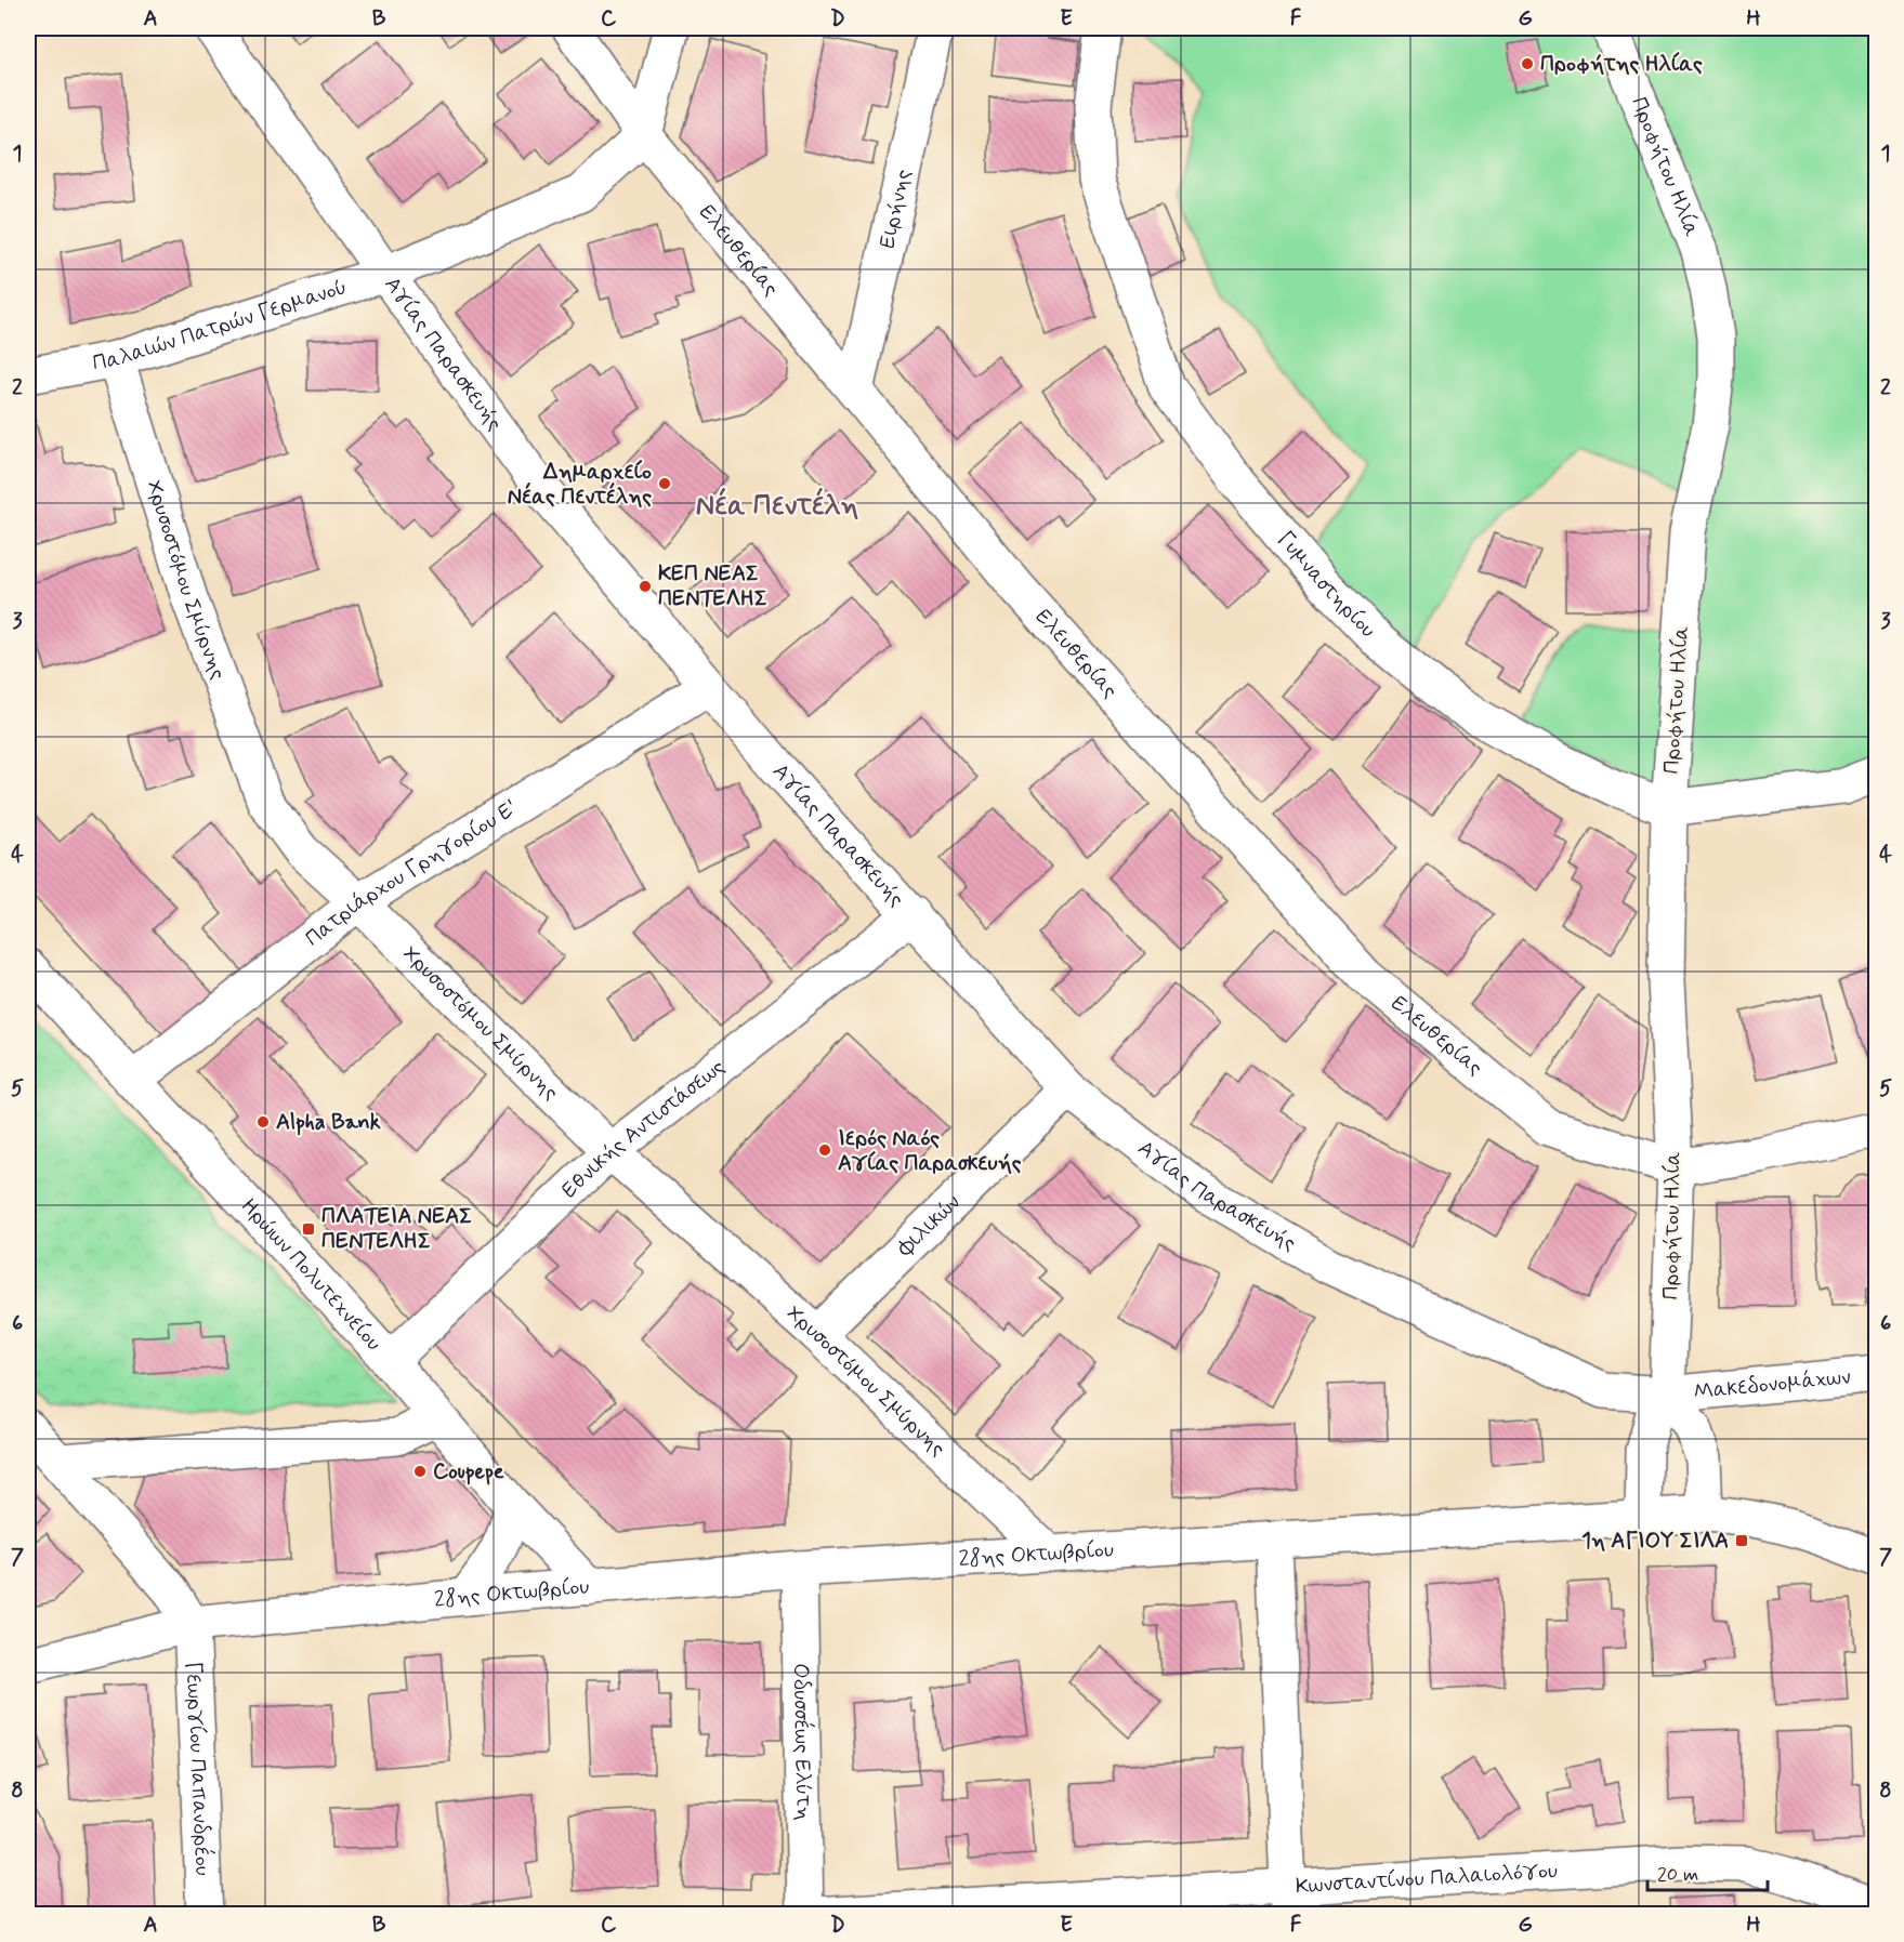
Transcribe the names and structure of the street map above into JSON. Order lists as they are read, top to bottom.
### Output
{
  "streets": {
    "street": [
      "Προφήτου Ηλία",
      "Ειρήνης",
      "Ελευθερίας",
      "Παλαιών Πατρών Γερμανού",
      "Αγίας Παρασκευής",
      "Χρυσοστόμου Σμύρνης",
      "Γυμναστηρίου",
      "Πατριάρχου Γρηγορίου Ε'",
      "Εθνικής Αντιστάσεως",
      "Φιλικών",
      "Ηρώων Πολυτεχνείου",
      "Μακεδονομάχων",
      "28ης Οκτωβρίου",
      "Οδυσσέως Ελύτη",
      "Γεωργίου Παπανδρέου",
      "Κωνσταντίνου Παλαιολόγου"
    ]
  },
  "crossings": [
    ["Προφήτου Ηλία", "Ελευθερίας"],
    ["Προφήτου Ηλία", "Αγίας Παρασκευής"],
    ["Προφήτου Ηλία", "Γυμναστηρίου"],
    ["Προφήτου Ηλία", "Μακεδονομάχων"],
    ["Προφήτου Ηλία", "28ης Οκτωβρίου"],
    ["Ειρήνης", "Ελευθερίας"],
    ["Ελευθερίας", "Παλαιών Πατρών Γερμανού"],
    ["Παλαιών Πατρών Γερμανού", "Αγίας Παρασκευής"],
    ["Παλαιών Πατρών Γερμανού", "Χρυσοστόμου Σμύρνης"],
    ["Αγίας Παρασκευής", "Πατριάρχου Γρηγορίου Ε'"],
    ["Αγίας Παρασκευής", "Εθνικής Αντιστάσεως"],
    ["Αγίας Παρασκευής", "Φιλικών"],
    ["Αγίας Παρασκευής", "Μακεδονομάχων"],
    ["Χρυσοστόμου Σμύρνης", "Πατριάρχου Γρηγορίου Ε'"],
    ["Χρυσοστόμου Σμύρνης", "Εθνικής Αντιστάσεως"],
    ["Χρυσοστόμου Σμύρνης", "Φιλικών"],
    ["Χρυσοστόμου Σμύρνης", "28ης Οκτωβρίου"],
    ["Πατριάρχου Γρηγορίου Ε'", "Ηρώων Πολυτεχνείου"],
    ["Εθνικής Αντιστάσεως", "Ηρώων Πολυτεχνείου"],
    ["Ηρώων Πολυτεχνείου", "28ης Οκτωβρίου"],
    ["28ης Οκτωβρίου", "Οδυσσέως Ελύτη"],
    ["28ης Οκτωβρίου", "Γεωργίου Παπανδρέου"]
  ],
  "districts": ["Νέα Πεντέλη"],
  "places": {
    "other": [
      "Προφήτης Ηλίας",
      "Δημαρχείο Νέας Πεντέλης",
      "ΚΕΠ ΝΕΑΣ ΠΕΝΤΕΛΗΣ",
      "Alpha Bank",
      "Ιερός Ναός Αγίας Παρασκευής",
      "Coupepe"
    ],
    "transit": ["ΠΛΑΤΕΙΑ ΝΕΑΣ ΠΕΝΤΕΛΗΣ", "1η ΑΓΙΟΥ ΣΙΛΑ"]
  },
  "scale_bar": "20 m",
  "grid": {
    "columns": [
      "A",
      "B",
      "C",
      "D",
      "E",
      "F",
      "G",
      "H"
    ],
    "rows": [
      "1",
      "2",
      "3",
      "4",
      "5",
      "6",
      "7",
      "8"
    ]
  }
}
